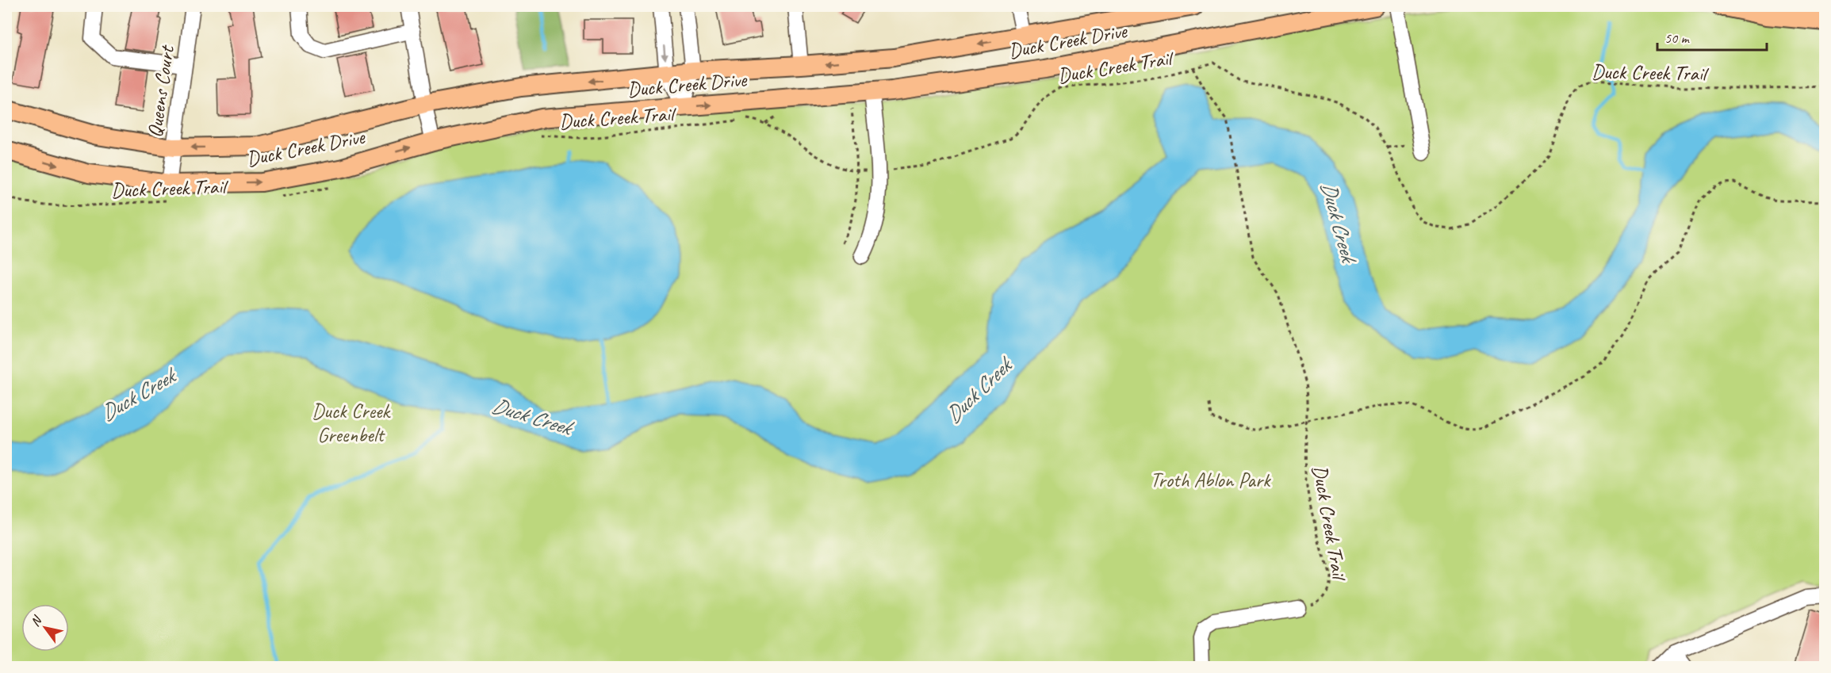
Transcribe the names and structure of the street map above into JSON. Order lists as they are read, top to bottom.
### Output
{
  "streets": {
    "main road": ["Duck Creek Drive"],
    "street": ["Queens Court"],
    "path": ["Duck Creek Trail"]
  },
  "crossings": [
    ["Duck Creek Drive", "Duck Creek Trail"],
    ["Duck Creek Drive", "Queens Court"],
    ["Duck Creek Trail", "Queens Court"]
  ],
  "water": ["Duck Creek"],
  "parks": ["Duck Creek Greenbelt", "Troth Ablon Park"],
  "scale_bar": "50 m",
  "north": "top left"
}
